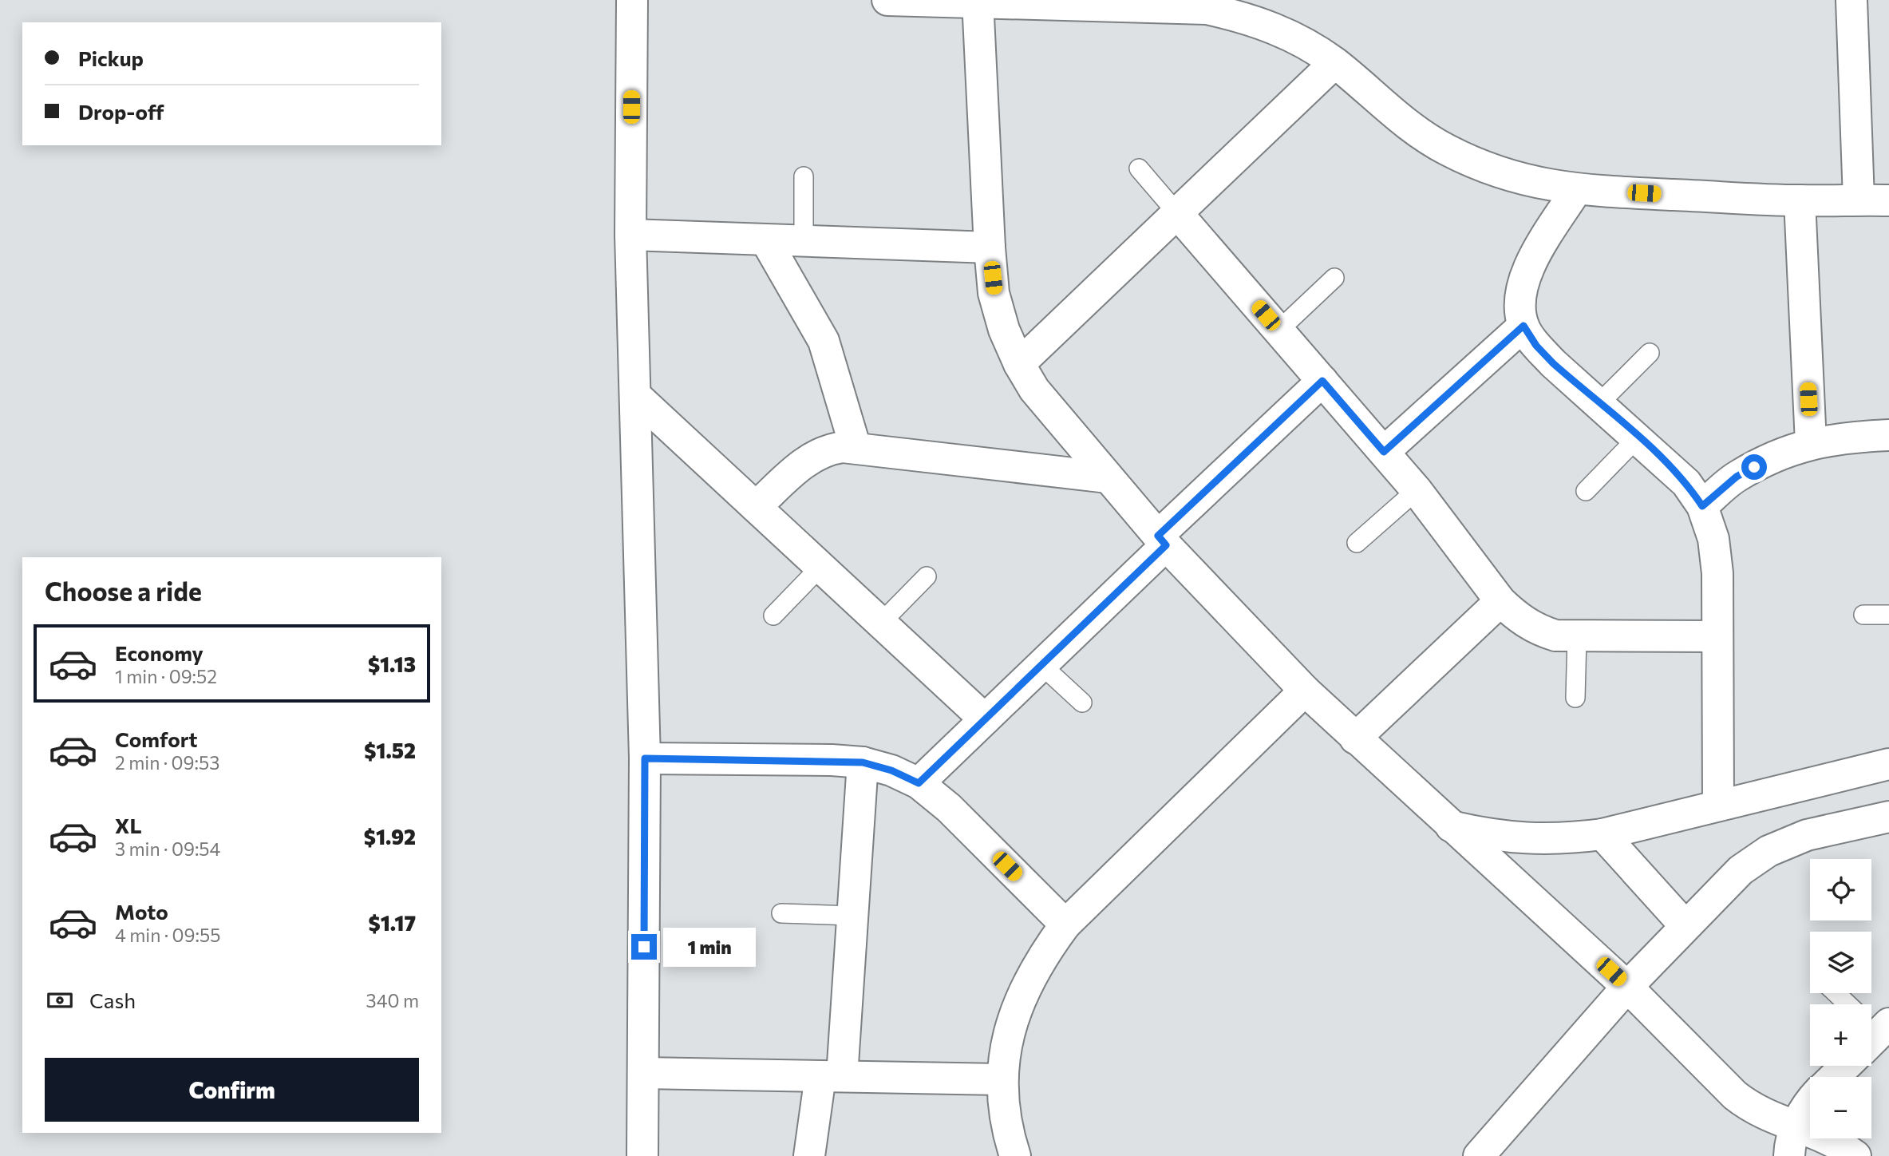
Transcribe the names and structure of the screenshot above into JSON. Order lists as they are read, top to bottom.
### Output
{
  "page": {
    "banner": ["Pickup", "Drop-off"],
    "heading": "Choose a ride",
    "list": [
      {
        "name": "Economy",
        "note": "1 min · 09:52",
        "value": "$1.13"
      },
      {
        "name": "Comfort",
        "note": "2 min · 09:53",
        "value": "$1.52"
      },
      {
        "name": "XL",
        "note": "3 min · 09:54",
        "value": "$1.92"
      },
      {
        "name": "Moto",
        "note": "4 min · 09:55",
        "value": "$1.17"
      }
    ],
    "map_buttons": ["+", "−"],
    "bubble": "1 min",
    "pay": ["Cash", "340 m"],
    "buttons": "Confirm"
  }
}
